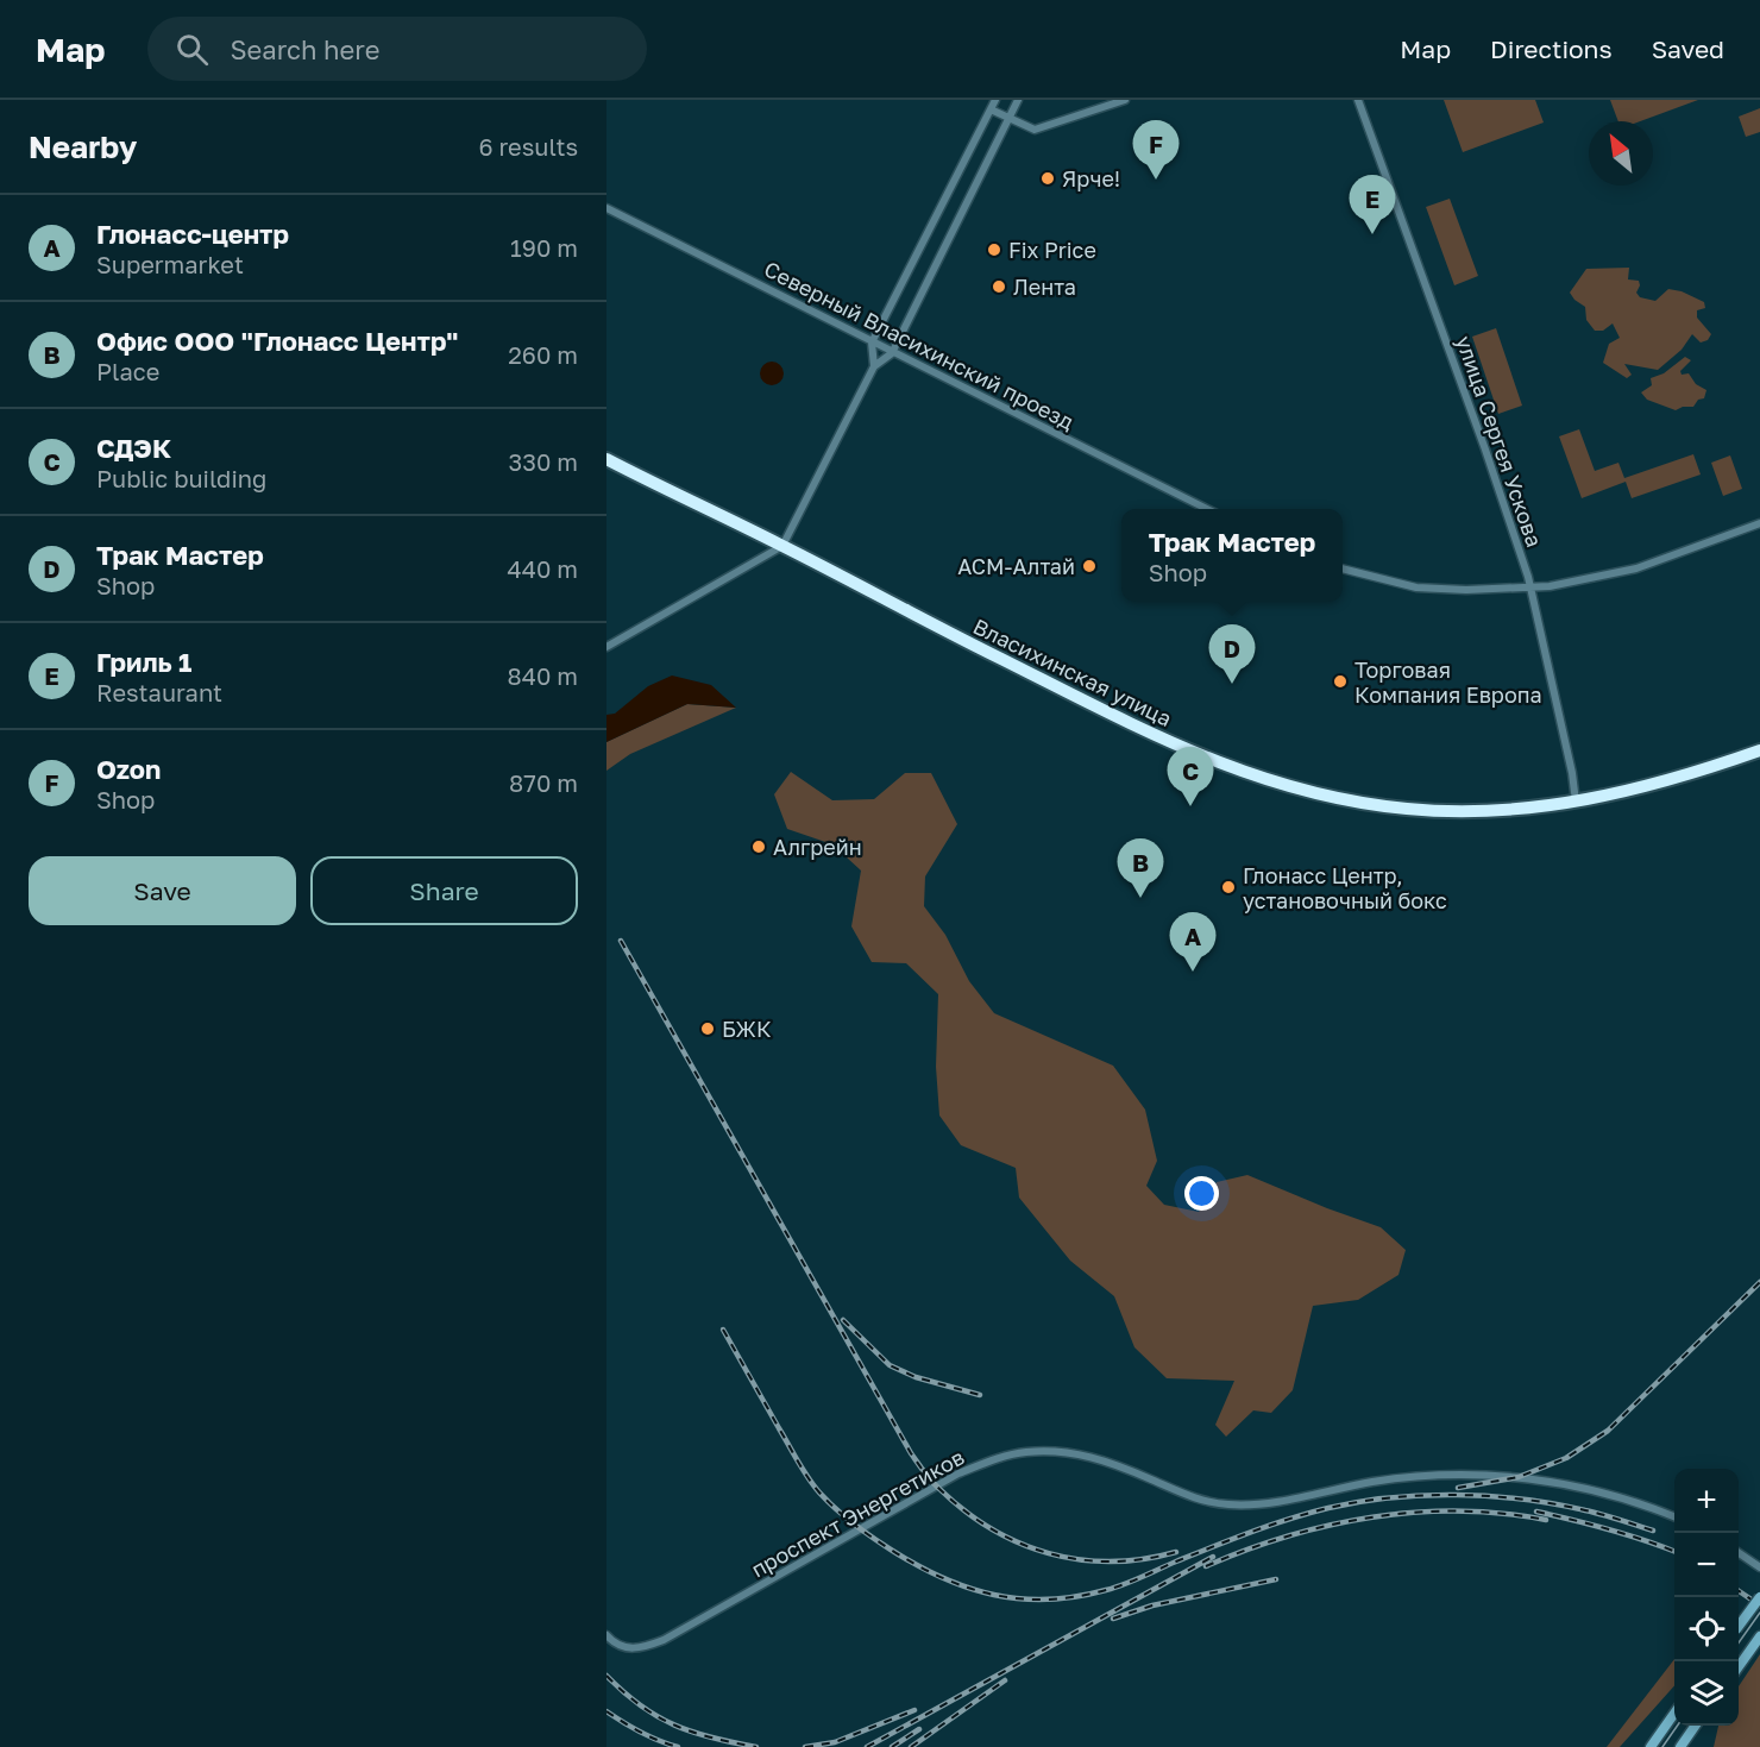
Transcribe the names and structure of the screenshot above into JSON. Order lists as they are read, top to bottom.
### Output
{
  "streets": {
    "highway": ["Власихинская улица"],
    "street": ["Северный Власихинский проезд", "улица Сергея Ускова", "проспект Энергетиков"]
  },
  "crossings": [
    ["улица Сергея Ускова", "Власихинская улица"]
  ],
  "places": [
    "Ярче!",
    "Fix Price",
    "Лента",
    "АСМ-Алтай",
    "Торговая Компания Европа",
    "Алгрейн",
    "Глонасс Центр, установочный бокс",
    "БЖК"
  ],
  "north": "top left",
  "page": {
    "header": "Map",
    "search": "Search here",
    "nav": ["Map", "Directions", "Saved"],
    "heading": ["Nearby", "6 results"],
    "pins": [
      "F",
      "E",
      "D",
      "C",
      "B",
      "A"
    ],
    "list": [
      {
        "mark": "A",
        "name": "Глонасс-центр",
        "note": "Supermarket",
        "value": "190 m"
      },
      {
        "mark": "B",
        "name": "Офис ООО \"Глонасс Центр\"",
        "note": "Place",
        "value": "260 m"
      },
      {
        "mark": "C",
        "name": "СДЭК",
        "note": "Public building",
        "value": "330 m"
      },
      {
        "mark": "D",
        "name": "Трак Мастер",
        "note": "Shop",
        "value": "440 m"
      },
      {
        "mark": "E",
        "name": "Гриль 1",
        "note": "Restaurant",
        "value": "840 m"
      },
      {
        "mark": "F",
        "name": "Ozon",
        "note": "Shop",
        "value": "870 m"
      }
    ],
    "popup": ["Трак Мастер", "Shop"],
    "buttons": ["Save", "Share"],
    "map_buttons": ["+", "−"]
  }
}
